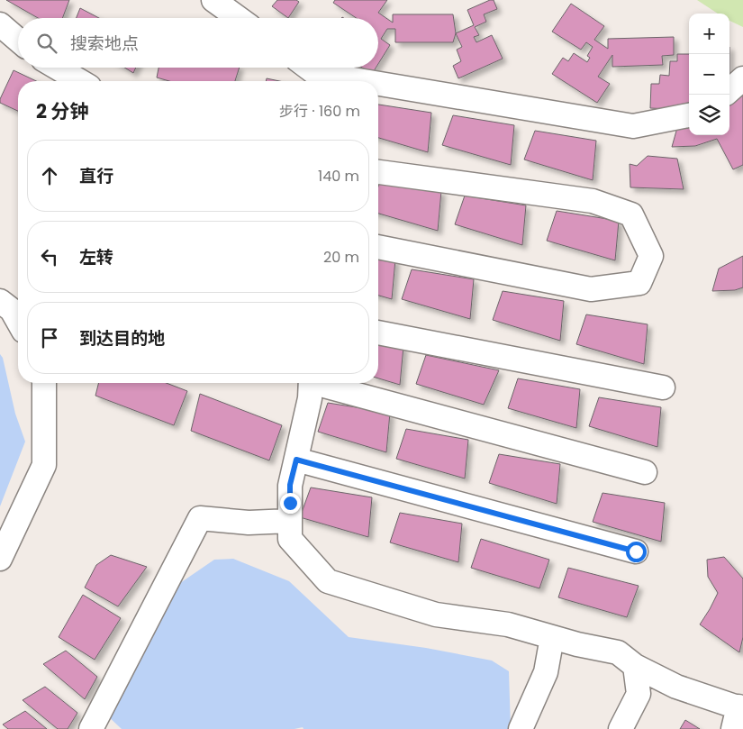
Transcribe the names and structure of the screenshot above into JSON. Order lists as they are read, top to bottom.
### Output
{
  "page": {
    "map_buttons": ["+", "−"],
    "search": "搜索地点",
    "heading": ["2 分钟", "步行 · 160 m"],
    "list": [
      ["直行", "140 m"],
      ["左转", "20 m"],
      "到达目的地"
    ]
  }
}
